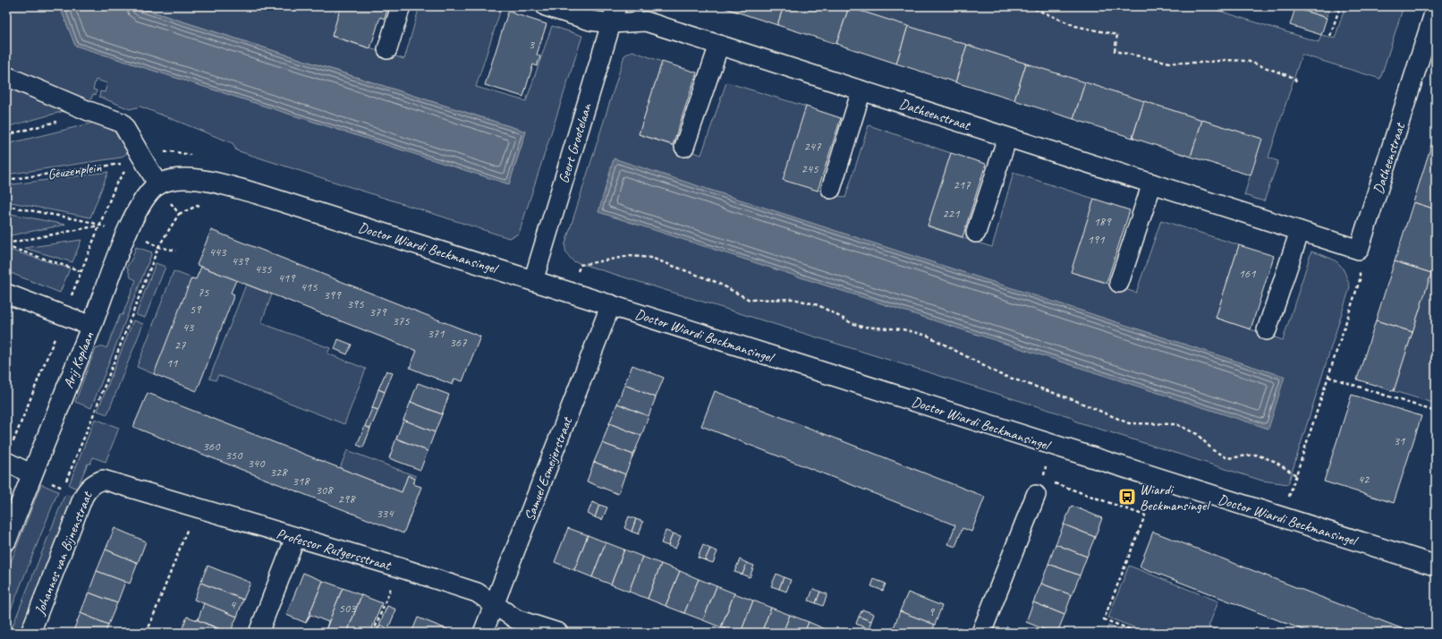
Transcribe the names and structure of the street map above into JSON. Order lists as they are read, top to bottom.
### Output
{
  "streets": {
    "street": [
      "Datheenstraat",
      "Geert Grootelaan",
      "Doctor Wiardi Beckmansingel",
      "Arij Koplaan",
      "Samuel Esmeijerstraat",
      "Professor Rutgersstraat",
      "Johannes van Bijnenstraat"
    ],
    "path": ["Geuzenplein"]
  },
  "crossings": [
    ["Datheenstraat", "Geert Grootelaan"],
    ["Geert Grootelaan", "Doctor Wiardi Beckmansingel"],
    ["Geuzenplein", "Arij Koplaan"],
    ["Doctor Wiardi Beckmansingel", "Arij Koplaan"],
    ["Doctor Wiardi Beckmansingel", "Samuel Esmeijerstraat"],
    ["Samuel Esmeijerstraat", "Professor Rutgersstraat"],
    ["Professor Rutgersstraat", "Johannes van Bijnenstraat"]
  ],
  "places": {
    "bus stop": ["Wiardi Beckmansingel"]
  },
  "house_numbers": [
    "3",
    "247",
    "245",
    "217",
    "221",
    "189",
    "191",
    "443",
    "439",
    "435",
    "161",
    "419",
    "415",
    "75",
    "399",
    "395",
    "59",
    "379",
    "375",
    "43",
    "371",
    "367",
    "27",
    "11",
    "31",
    "360",
    "350",
    "340",
    "328",
    "42",
    "318",
    "308",
    "298",
    "334",
    "4",
    "503",
    "9"
  ]
}
